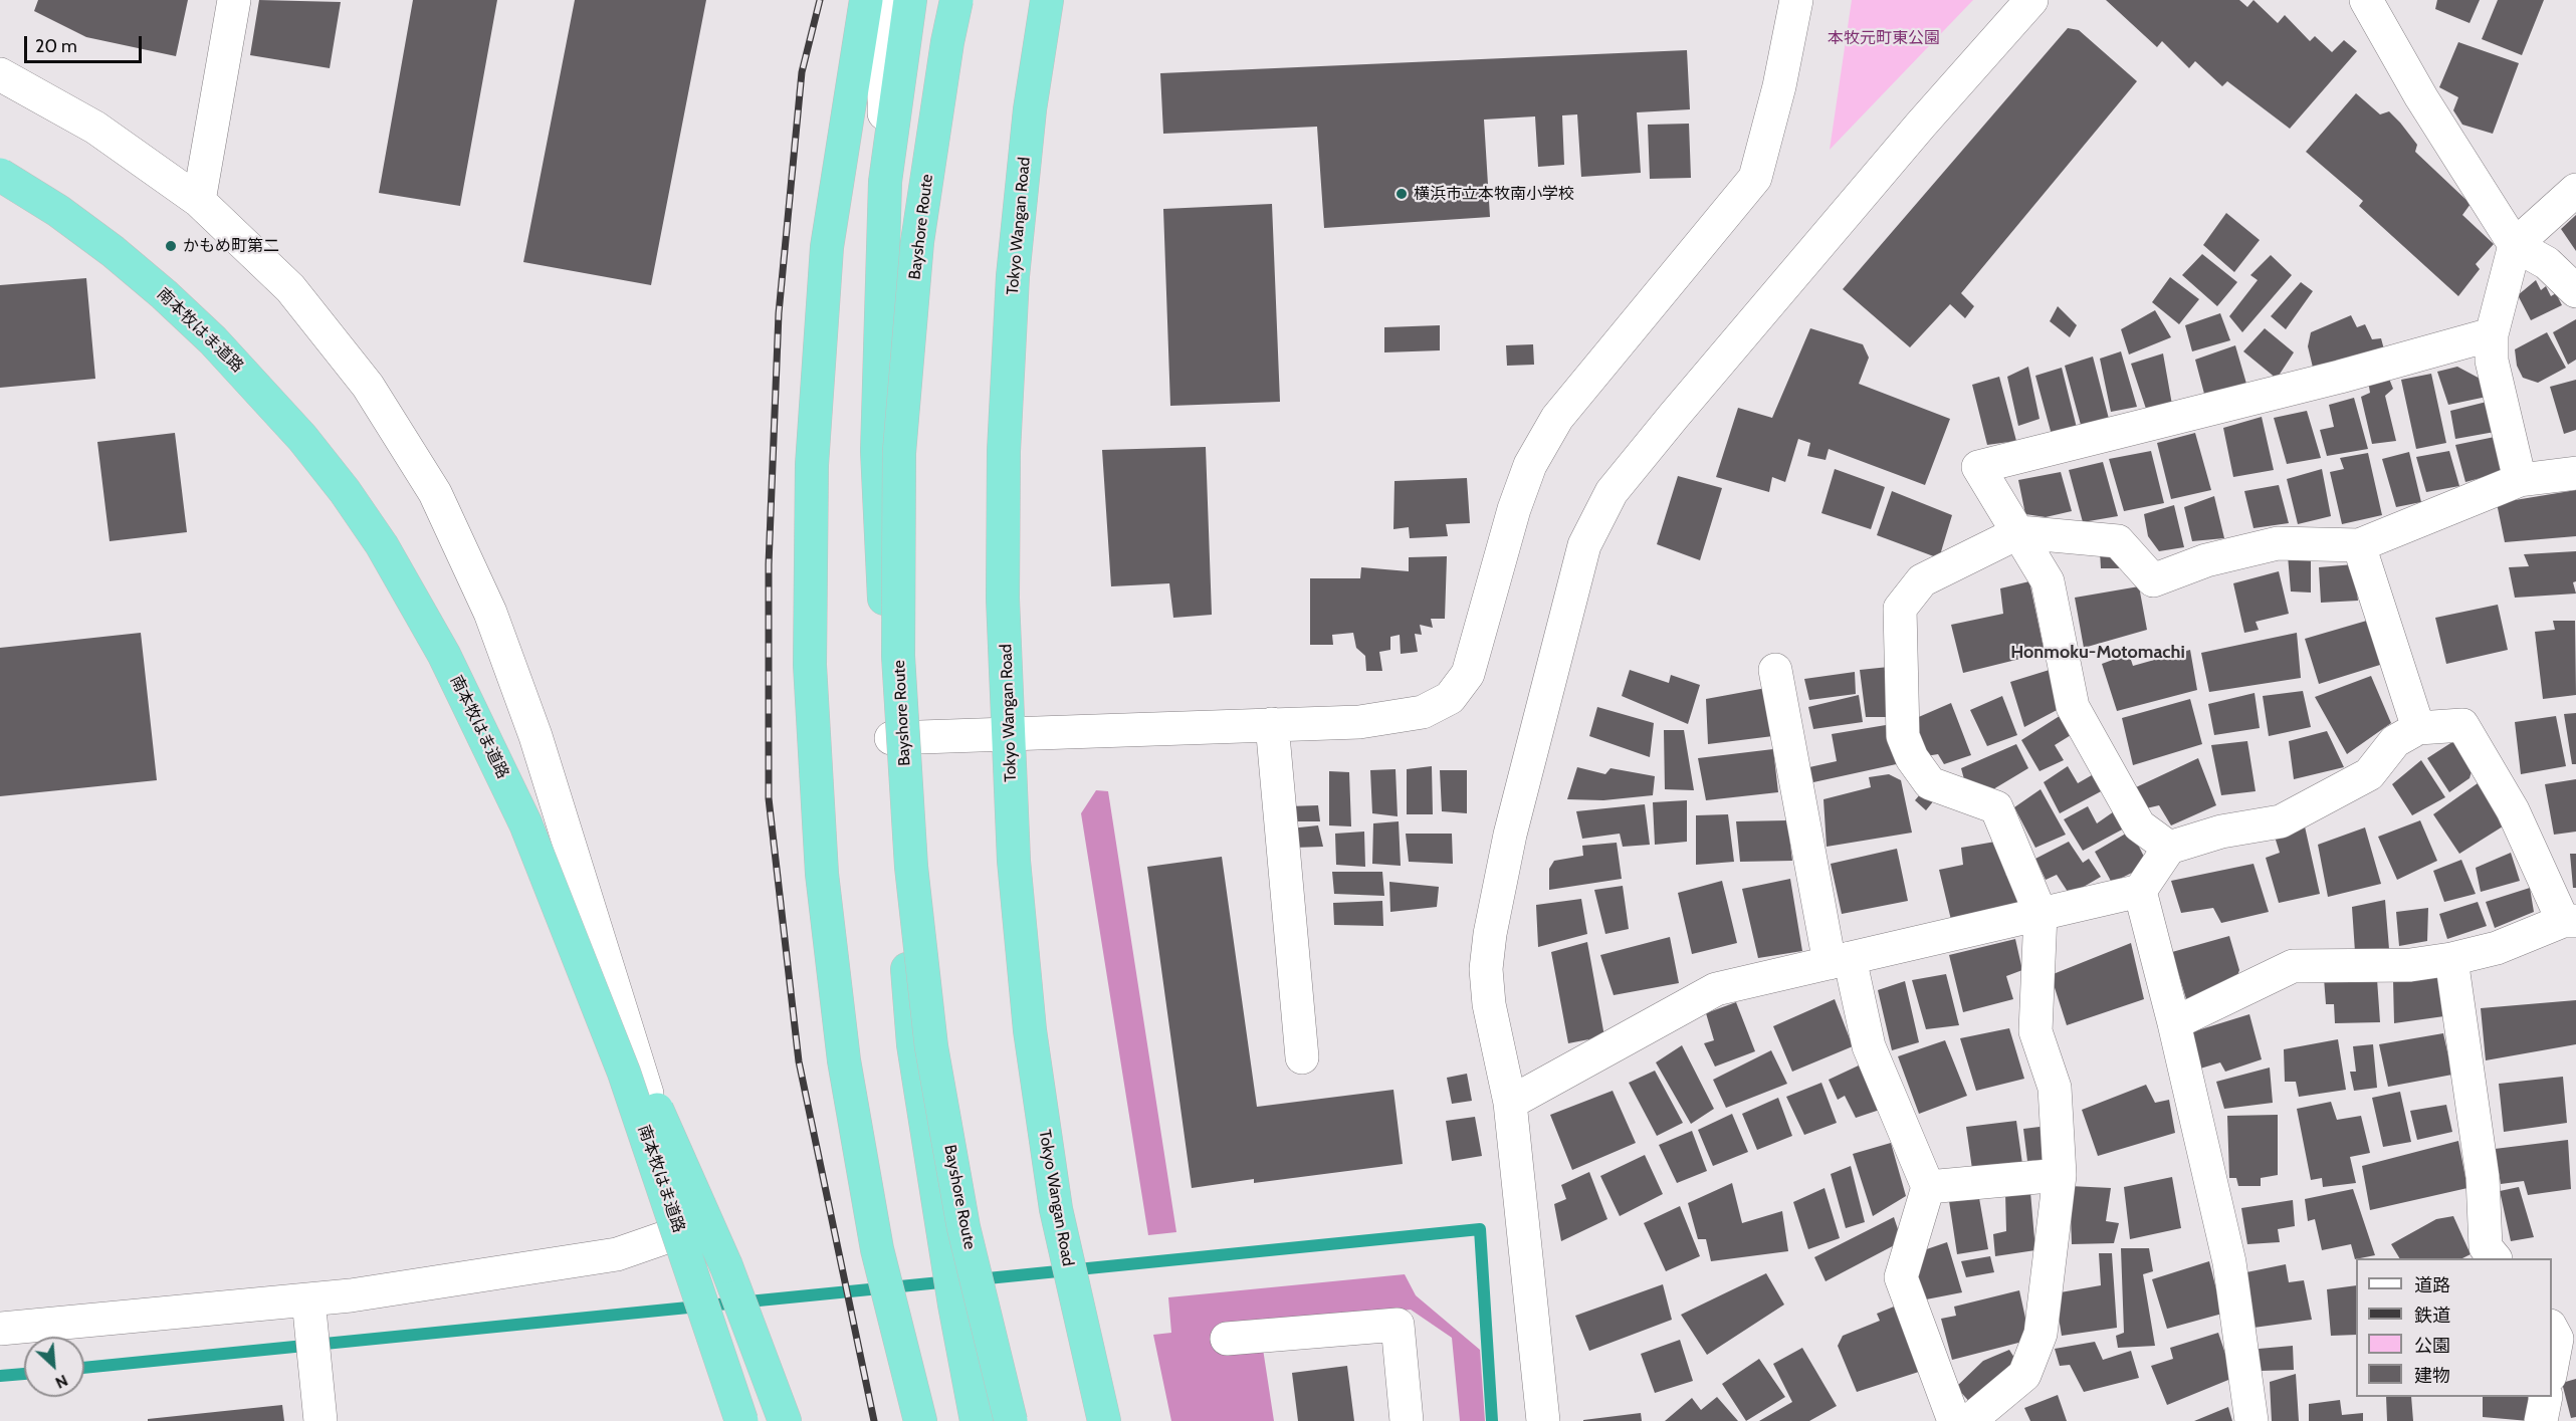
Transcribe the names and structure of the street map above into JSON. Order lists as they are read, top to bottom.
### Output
{
  "streets": {
    "highway": ["Tokyo Wangan Road", "Bayshore Route", "南本牧はま道路"]
  },
  "districts": ["Honmoku-Motomachi"],
  "parks": ["本牧元町東公園"],
  "places": ["横浜市立本牧南小学校", "かもめ町第二"],
  "legend": [
    "道路",
    "鉄道",
    "公園",
    "建物"
  ],
  "scale_bar": "20 m",
  "north": "bottom right"
}
